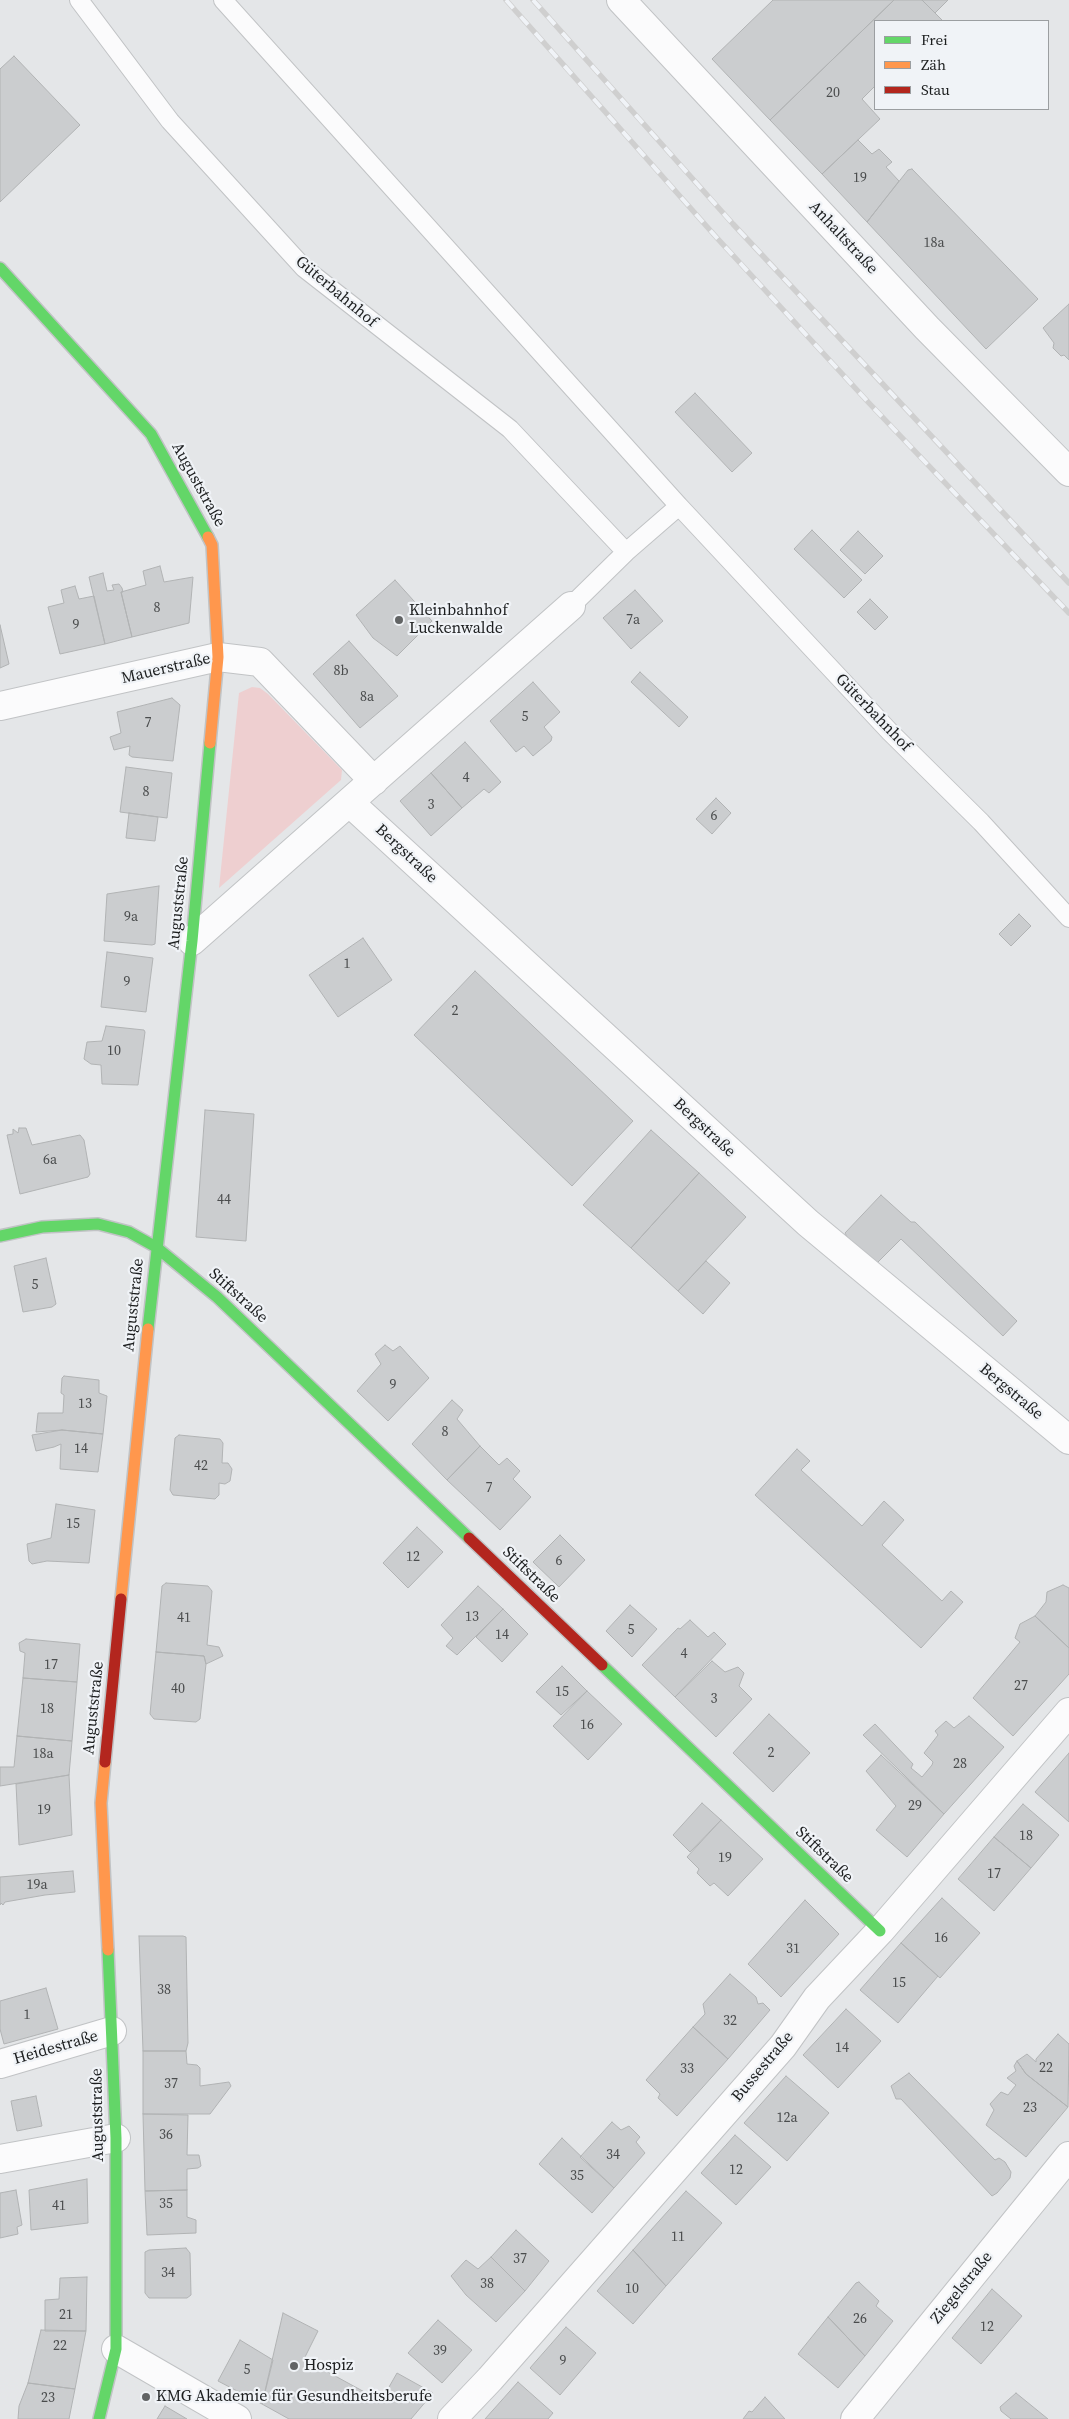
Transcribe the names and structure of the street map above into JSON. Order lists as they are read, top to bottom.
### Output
{
  "streets": {
    "street": [
      "Anhaltstraße",
      "Auguststraße",
      "Mauerstraße",
      "Bergstraße",
      "Stiftstraße",
      "Heidestraße",
      "Bussestraße",
      "Ziegelstraße"
    ],
    "lane": ["Güterbahnhof"]
  },
  "crossings": [
    ["Auguststraße", "Mauerstraße"],
    ["Auguststraße", "Stiftstraße"],
    ["Auguststraße", "Heidestraße"],
    ["Stiftstraße", "Bussestraße"]
  ],
  "places": ["Kleinbahnhof Luckenwalde", "Hospiz", "KMG Akademie für Gesundheitsberufe"],
  "house_numbers": [
    "20",
    "19",
    "18a",
    "8",
    "7a",
    "9",
    "8b",
    "8a",
    "5",
    "7",
    "4",
    "8",
    "3",
    "6",
    "9a",
    "1",
    "9",
    "2",
    "10",
    "6a",
    "44",
    "5",
    "9",
    "13",
    "8",
    "14",
    "42",
    "7",
    "15",
    "12",
    "6",
    "13",
    "41",
    "5",
    "14",
    "4",
    "17",
    "27",
    "40",
    "15",
    "3",
    "18",
    "16",
    "2",
    "18a",
    "28",
    "29",
    "19",
    "18",
    "19",
    "17",
    "19a",
    "16",
    "31",
    "15",
    "38",
    "1",
    "32",
    "14",
    "22",
    "33",
    "37",
    "23",
    "12a",
    "36",
    "34",
    "12",
    "35",
    "35",
    "41",
    "11",
    "37",
    "34",
    "38",
    "10",
    "21",
    "26",
    "12",
    "22",
    "39",
    "9",
    "5",
    "23"
  ],
  "legend": ["Frei", "Zäh", "Stau"]
}
